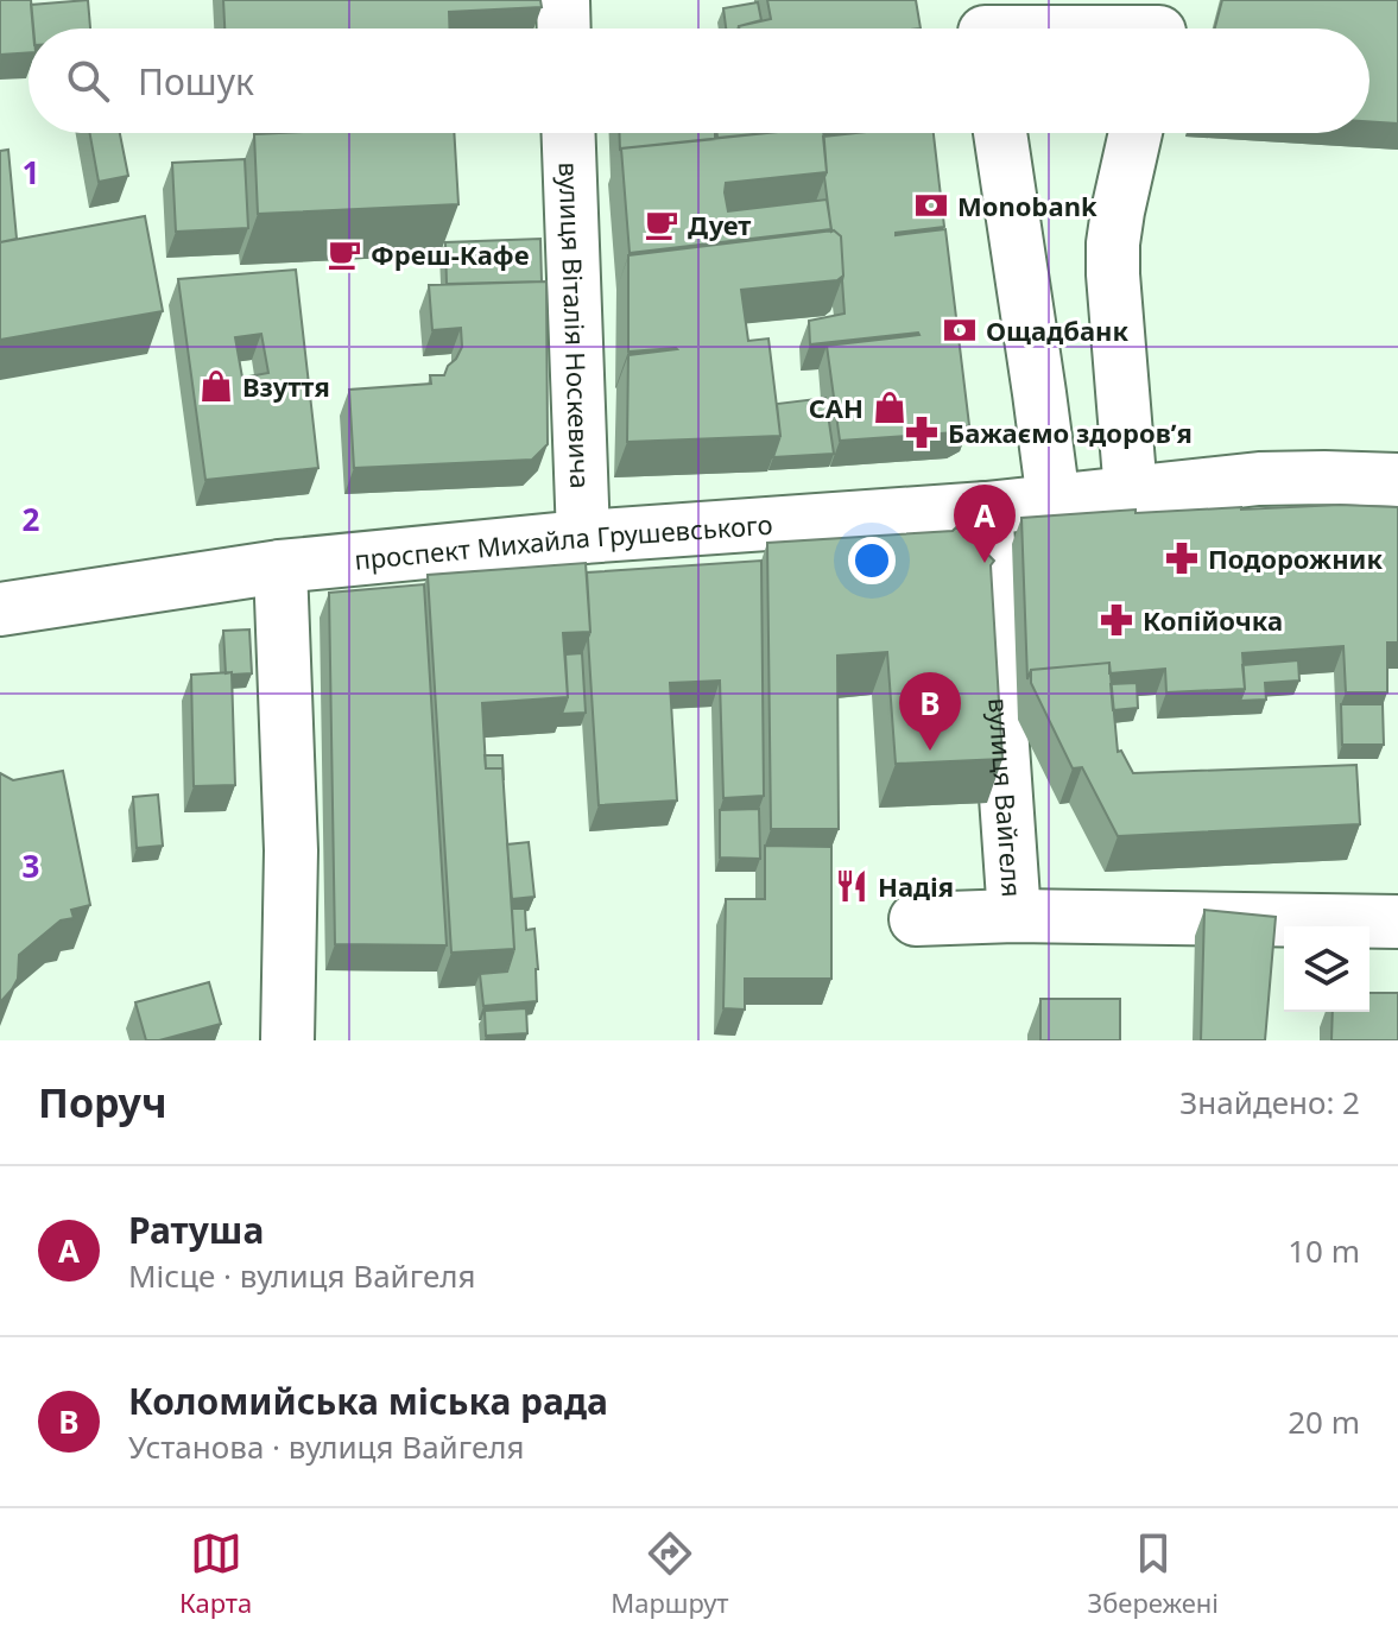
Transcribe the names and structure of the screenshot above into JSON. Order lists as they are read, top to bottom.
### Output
{
  "streets": {
    "street": ["вулиця Віталія Носкевича", "проспект Михайла Грушевського", "вулиця Вайгеля"]
  },
  "crossings": [
    ["вулиця Віталія Носкевича", "проспект Михайла Грушевського"],
    ["проспект Михайла Грушевського", "вулиця Вайгеля"]
  ],
  "places": {
    "bank": ["Monobank", "Ощадбанк"],
    "cafe": ["Дует", "Фреш-Кафе"],
    "shop": ["Взуття", "САН"],
    "pharmacy": ["Бажаємо здоровʼя", "Подорожник", "Копійочка"],
    "restaurant": ["Надія"]
  },
  "page": {
    "search": "Пошук",
    "pins": ["A", "B"],
    "heading": ["Поруч", "Знайдено: 2"],
    "list": [
      {
        "mark": "A",
        "name": "Ратуша",
        "note": "Місце · вулиця Вайгеля",
        "value": "10 m"
      },
      {
        "mark": "B",
        "name": "Коломийська міська рада",
        "note": "Установа · вулиця Вайгеля",
        "value": "20 m"
      }
    ],
    "nav": ["Карта", "Маршрут", "Збережені"]
  },
  "grid": {
    "rows": ["1", "2", "3"]
  }
}
